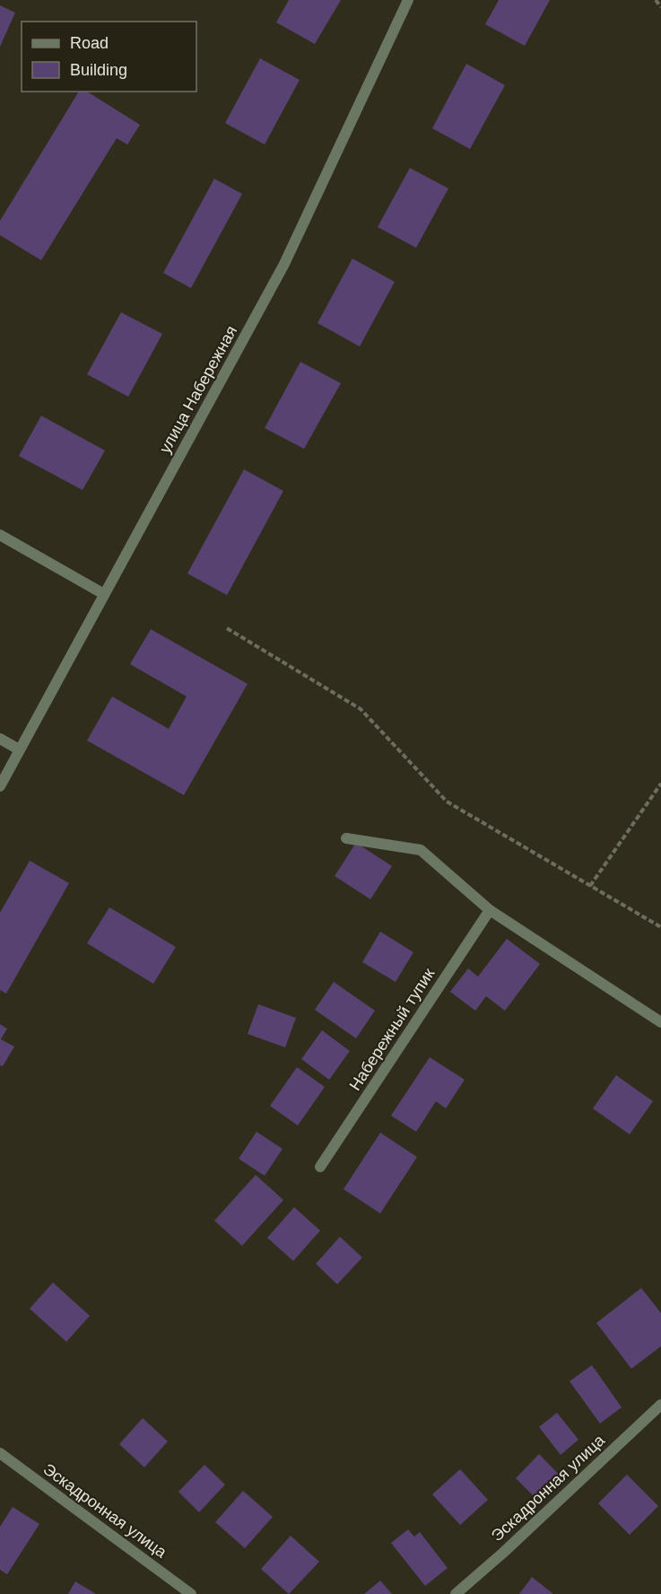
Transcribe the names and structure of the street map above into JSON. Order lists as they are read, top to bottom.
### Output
{
  "streets": {
    "street": ["улица Набережная", "Набережный тупик", "Эскадронная улица"]
  },
  "legend": ["Road", "Building"]
}
